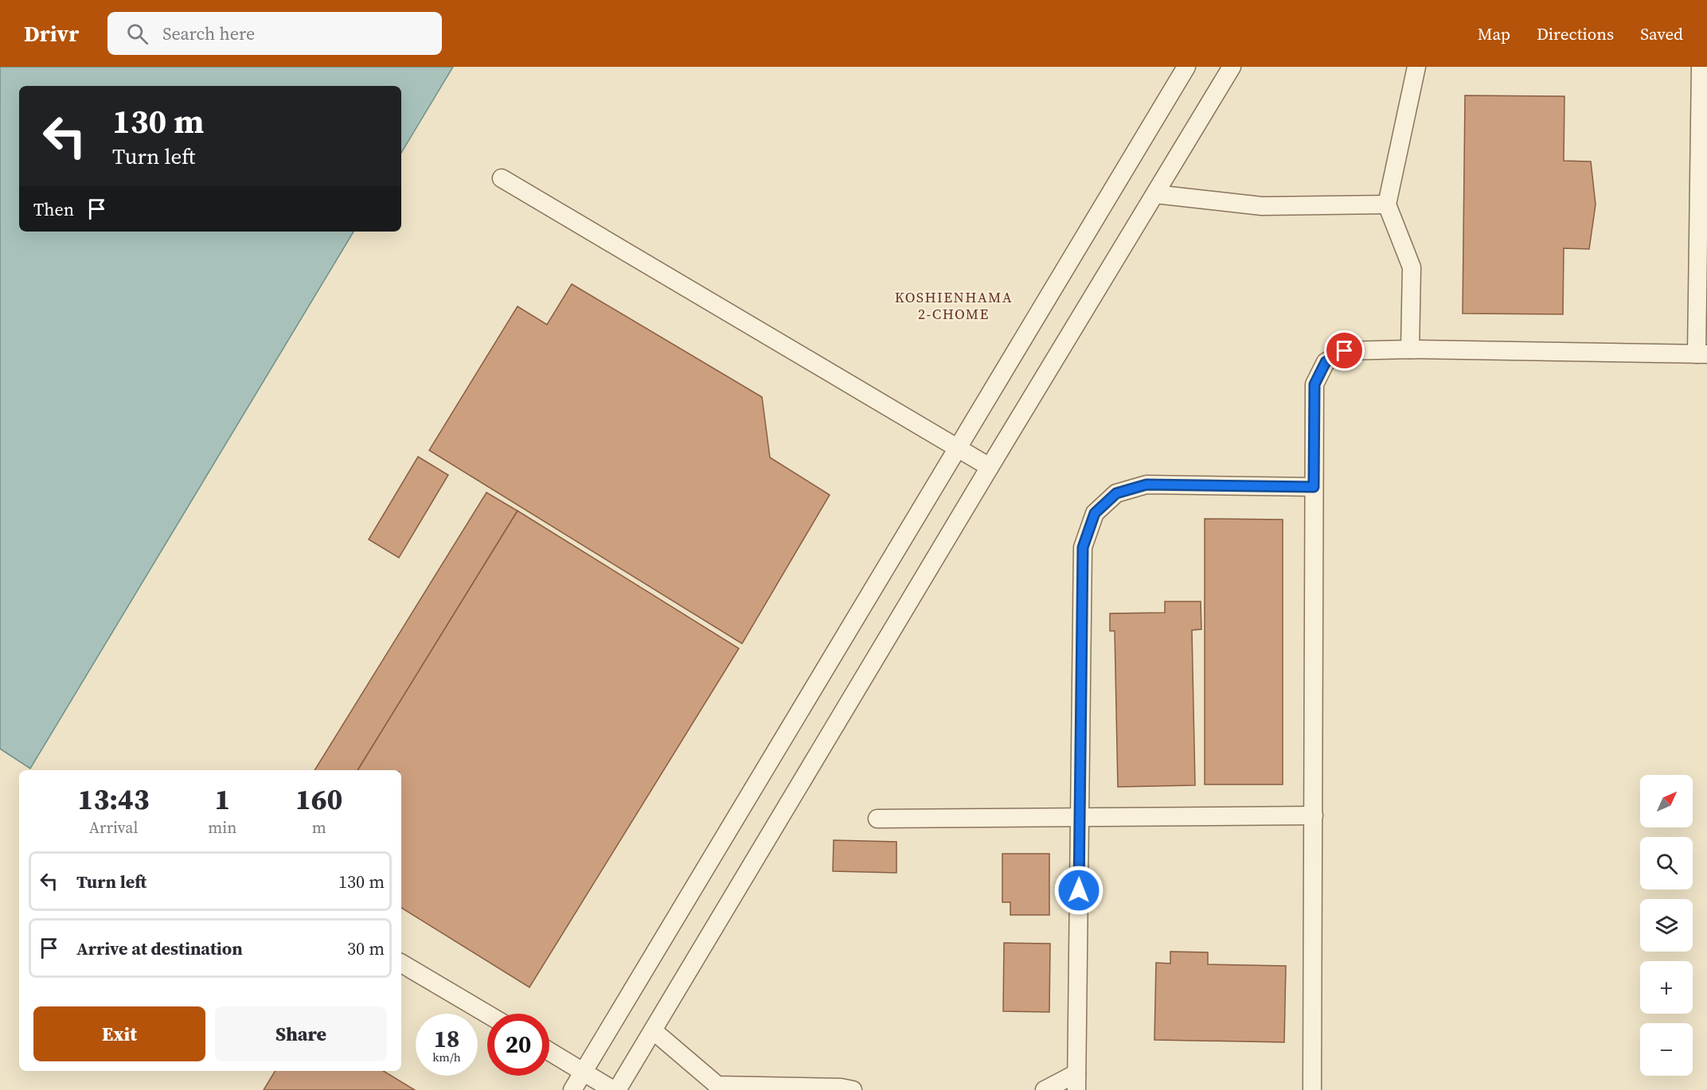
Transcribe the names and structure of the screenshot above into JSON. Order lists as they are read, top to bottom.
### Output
{
  "districts": ["KOSHIENHAMA 2-CHOME"],
  "north": "top right",
  "page": {
    "header": "Drivr",
    "search": "Search here",
    "nav": ["Map", "Directions", "Saved"],
    "turn": ["130 m", "Turn left"],
    "then": "Then",
    "eta": [
      "13:43",
      "Arrival",
      "1",
      "min",
      "160",
      "m"
    ],
    "map_buttons": ["+", "−"],
    "list": [
      {
        "name": "Turn left",
        "value": "130 m"
      },
      {
        "name": "Arrive at destination",
        "value": "30 m"
      }
    ],
    "buttons": ["Exit", "Share"],
    "speed": "18 km/h",
    "limit": "20"
  }
}
